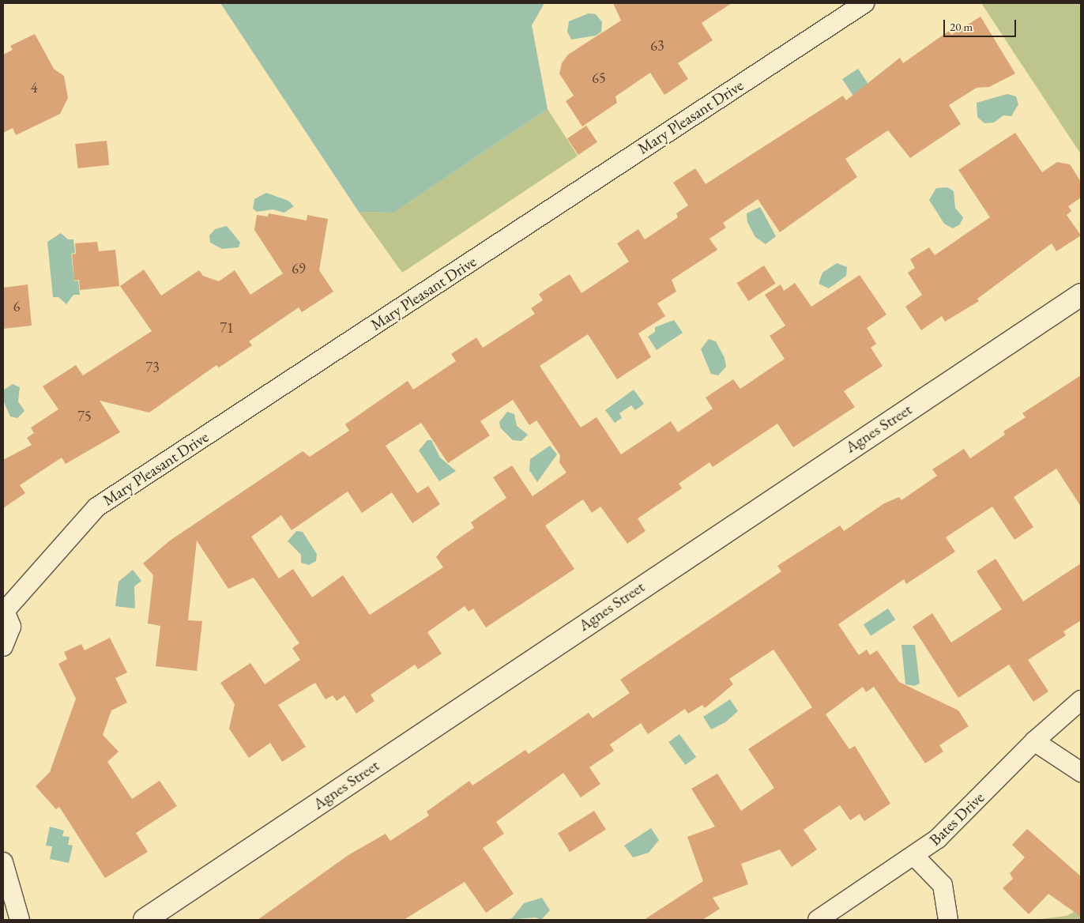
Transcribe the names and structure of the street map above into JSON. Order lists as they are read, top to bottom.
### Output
{
  "streets": {
    "street": ["Mary Pleasant Drive", "Agnes Street", "Bates Drive"]
  },
  "house_numbers": [
    "63",
    "65",
    "4",
    "69",
    "6",
    "71",
    "73",
    "75"
  ],
  "scale_bar": "20 m"
}
